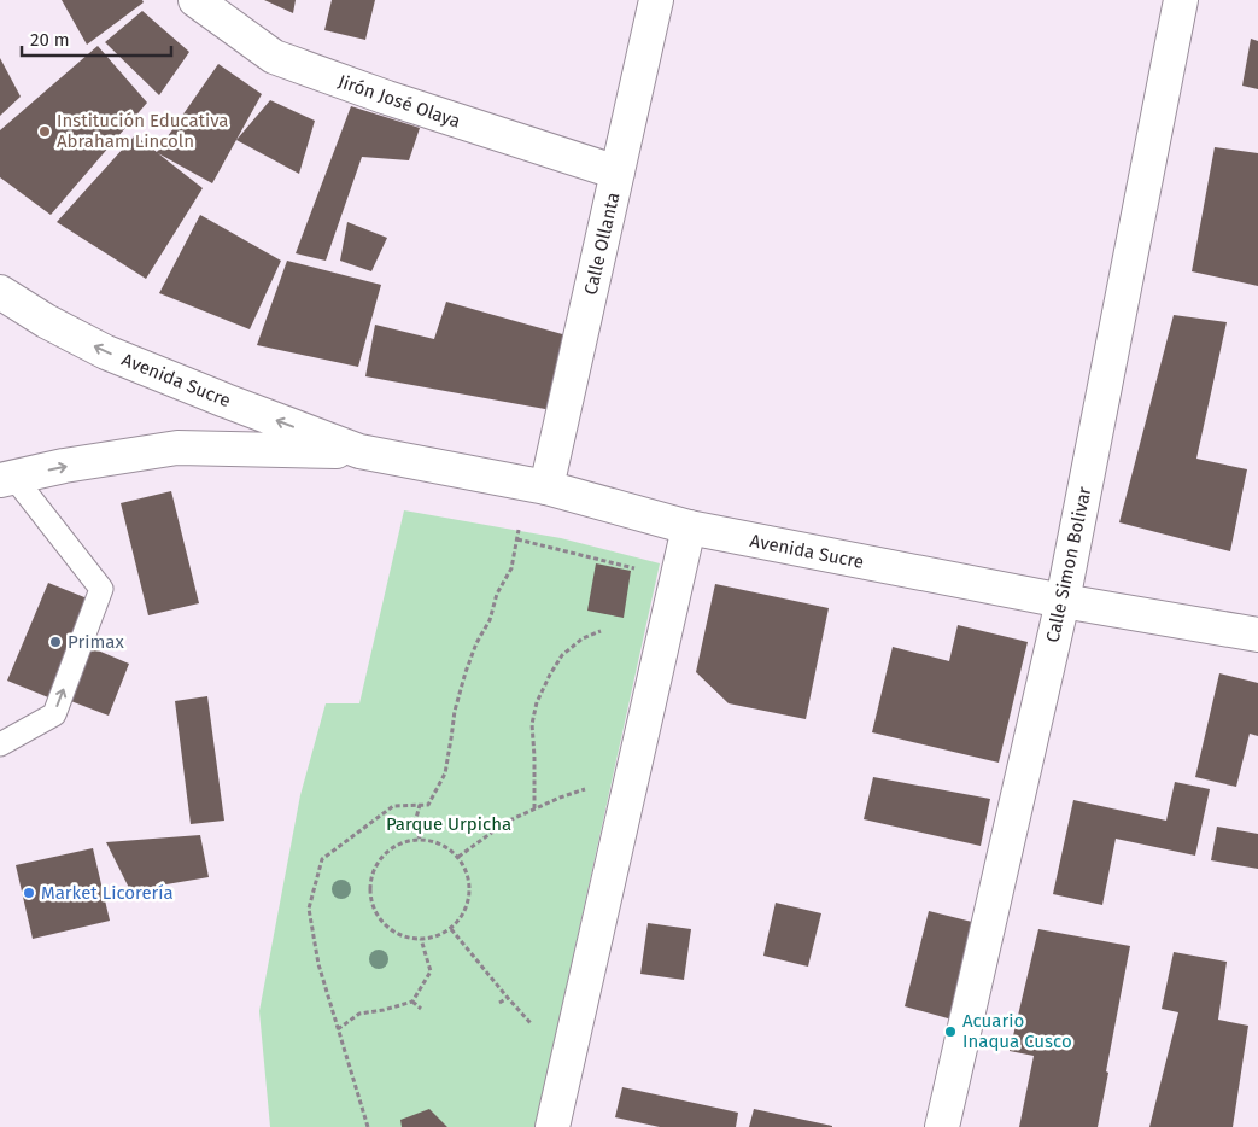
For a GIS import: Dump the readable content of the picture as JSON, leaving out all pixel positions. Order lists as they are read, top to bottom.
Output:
{
  "streets": {
    "street": [
      "Jirón José Olaya",
      "Calle Ollanta",
      "Avenida Sucre",
      "Calle Simon Bolivar"
    ]
  },
  "crossings": [
    ["Jirón José Olaya", "Calle Ollanta"],
    ["Calle Ollanta", "Avenida Sucre"],
    ["Avenida Sucre", "Calle Simon Bolivar"]
  ],
  "parks": ["Parque Urpicha"],
  "places": [
    "Institución Educativa Abraham Lincoln",
    "Primax",
    "Market Licorería",
    "Acuario Inaqua Cusco"
  ],
  "scale_bar": "20 m"
}
